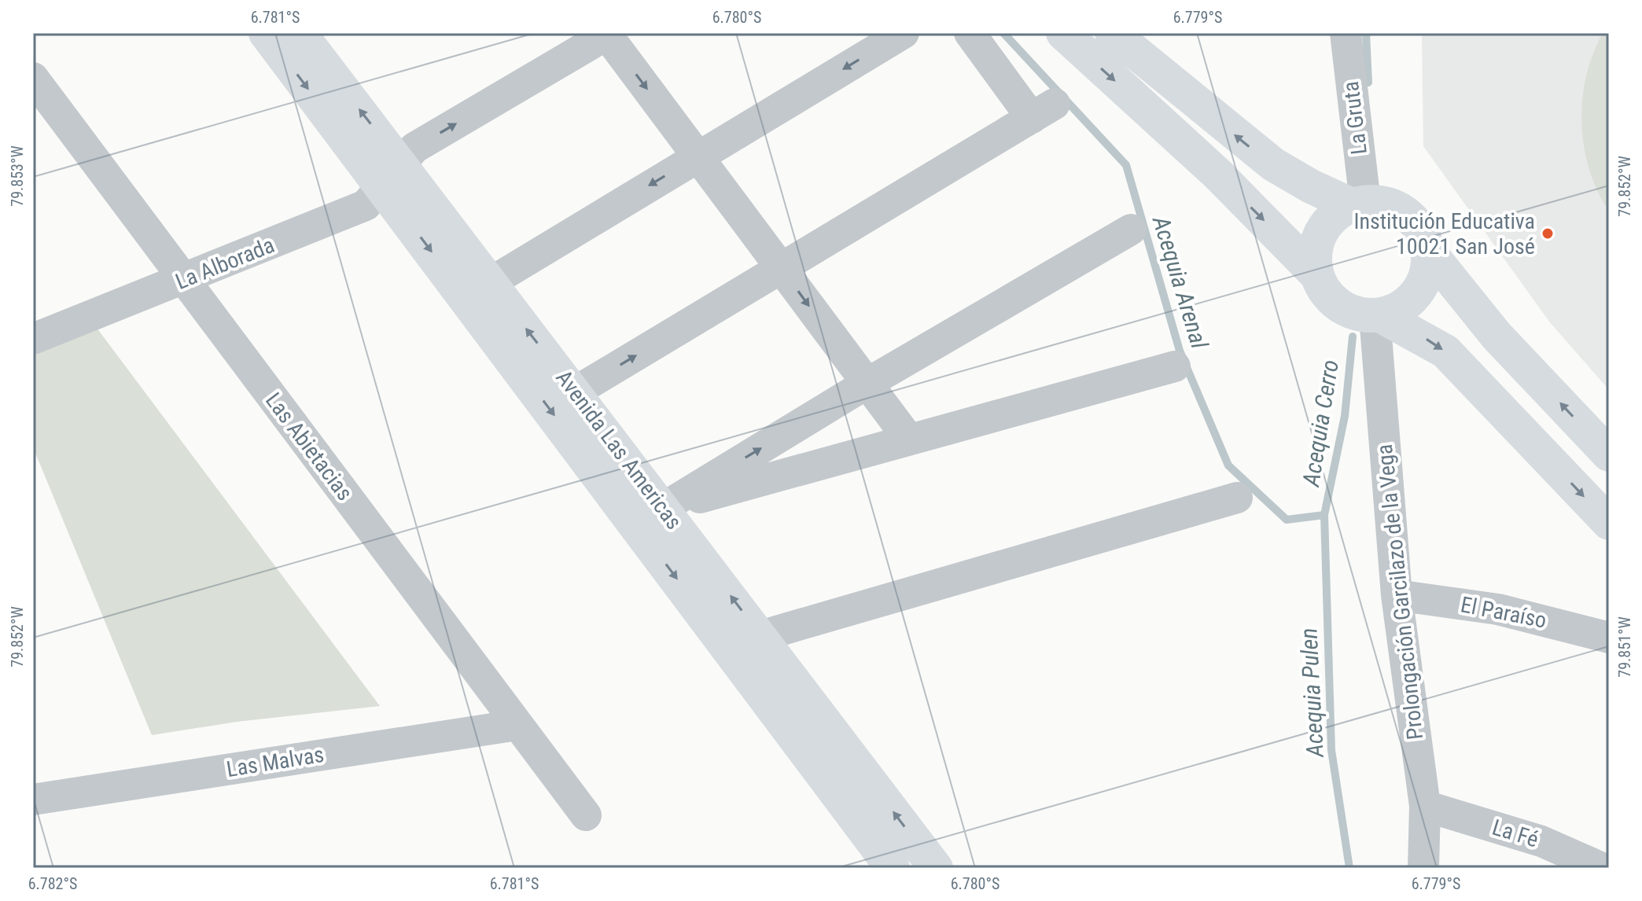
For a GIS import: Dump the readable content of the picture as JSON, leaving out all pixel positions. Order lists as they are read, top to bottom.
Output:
{
  "streets": {
    "street": [
      "La Gruta",
      "La Alborada",
      "Las Abietacias",
      "Avenida Las Americas",
      "Prolongación Garcilazo de la Vega",
      "El Paraíso",
      "Las Malvas",
      "La Fé"
    ]
  },
  "crossings": [
    ["La Gruta", "Prolongación Garcilazo de la Vega"],
    ["La Alborada", "Las Abietacias"],
    ["La Alborada", "Avenida Las Americas"],
    ["Las Abietacias", "Las Malvas"],
    ["Prolongación Garcilazo de la Vega", "El Paraíso"],
    ["Prolongación Garcilazo de la Vega", "La Fé"]
  ],
  "water": ["Acequia Arenal", "Acequia Cerro", "Acequia Pulen"],
  "places": ["Institución Educativa 10021 San José"],
  "coordinates": [
    "6.781°S",
    "6.780°S",
    "6.779°S",
    "79.853°W",
    "79.852°W",
    "79.851°W",
    "6.782°S"
  ]
}
